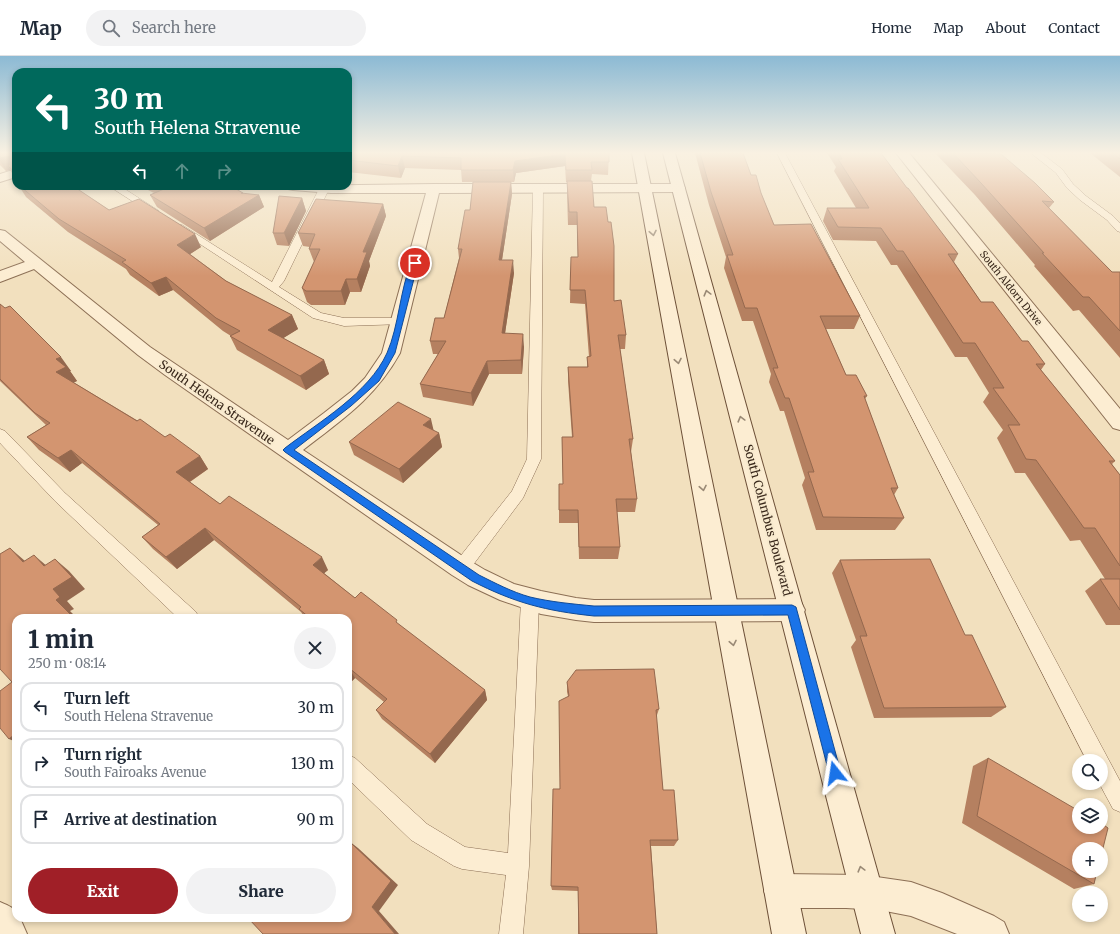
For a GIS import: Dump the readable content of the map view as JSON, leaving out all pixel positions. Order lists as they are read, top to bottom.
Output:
{
  "streets": {
    "street": ["South Aldorn Drive", "South Helena Stravenue", "South Columbus Boulevard"]
  },
  "crossings": [
    ["South Helena Stravenue", "South Columbus Boulevard"]
  ],
  "page": {
    "header": "Map",
    "search": "Search here",
    "nav": [
      "Home",
      "Map",
      "About",
      "Contact"
    ],
    "turn": ["30 m", "South Helena Stravenue"],
    "heading": ["1 min", "250 m · 08:14"],
    "list": [
      {
        "name": "Turn left",
        "note": "South Helena Stravenue",
        "value": "30 m"
      },
      {
        "name": "Turn right",
        "note": "South Fairoaks Avenue",
        "value": "130 m"
      },
      {
        "name": "Arrive at destination",
        "value": "90 m"
      }
    ],
    "map_buttons": ["+", "−"],
    "buttons": ["Exit", "Share"]
  }
}
